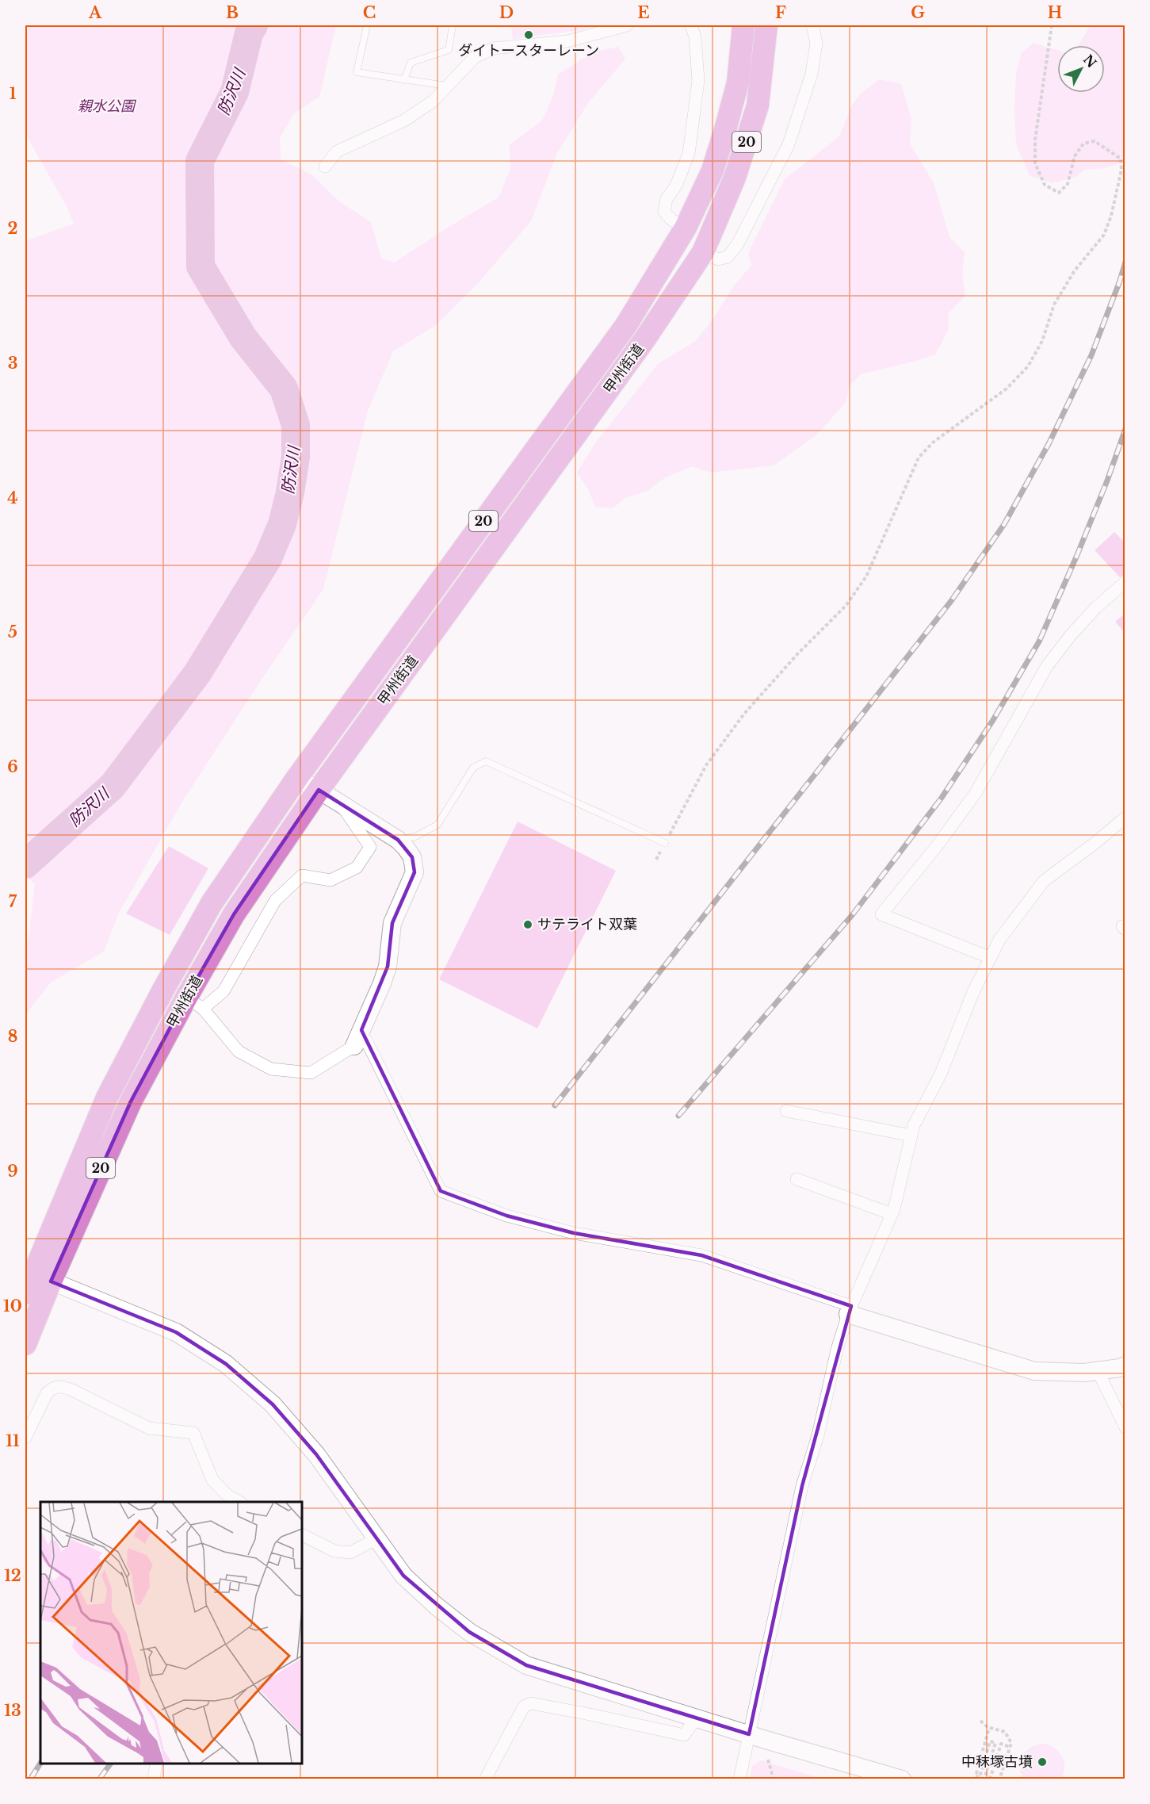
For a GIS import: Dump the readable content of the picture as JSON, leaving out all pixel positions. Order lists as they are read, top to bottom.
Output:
{
  "streets": {
    "highway": ["20", "甲州街道"]
  },
  "water": ["防沢川"],
  "parks": ["親水公園"],
  "places": ["ダイトースターレーン", "サテライト双葉", "中秣塚古墳"],
  "north": "top right",
  "grid": {
    "columns": [
      "A",
      "B",
      "C",
      "D",
      "E",
      "F",
      "G",
      "H"
    ],
    "rows": [
      "1",
      "2",
      "3",
      "4",
      "5",
      "6",
      "7",
      "8",
      "9",
      "10",
      "11",
      "12",
      "13"
    ]
  }
}
